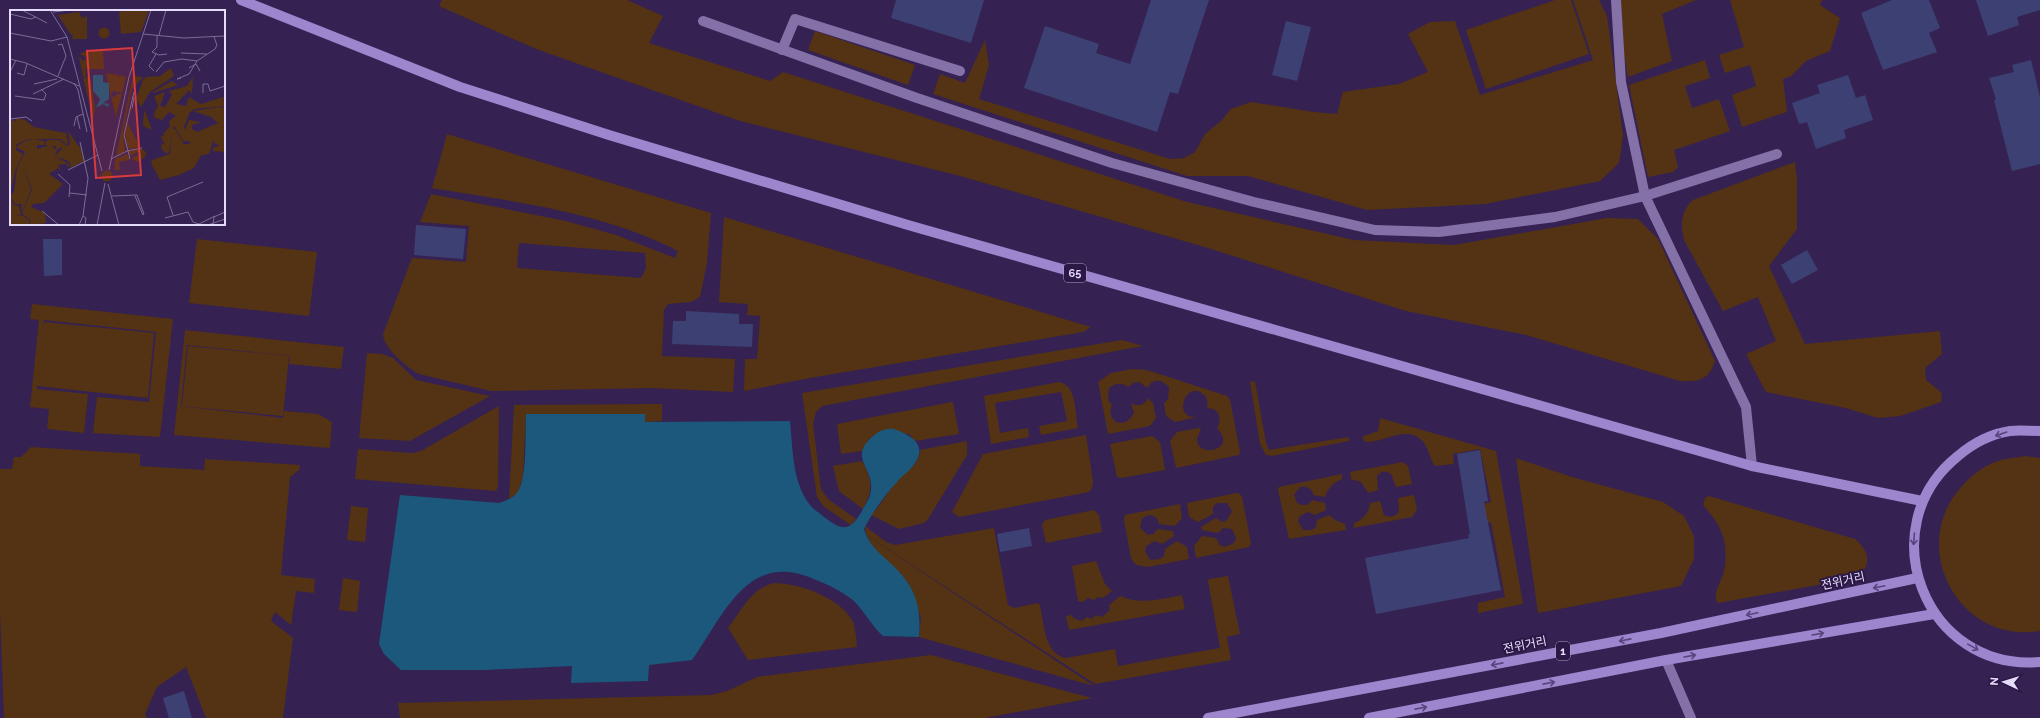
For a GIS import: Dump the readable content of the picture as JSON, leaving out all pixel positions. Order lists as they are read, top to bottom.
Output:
{
  "streets": {
    "main road": ["65", "전위거리", "1"]
  },
  "north": "left"
}
